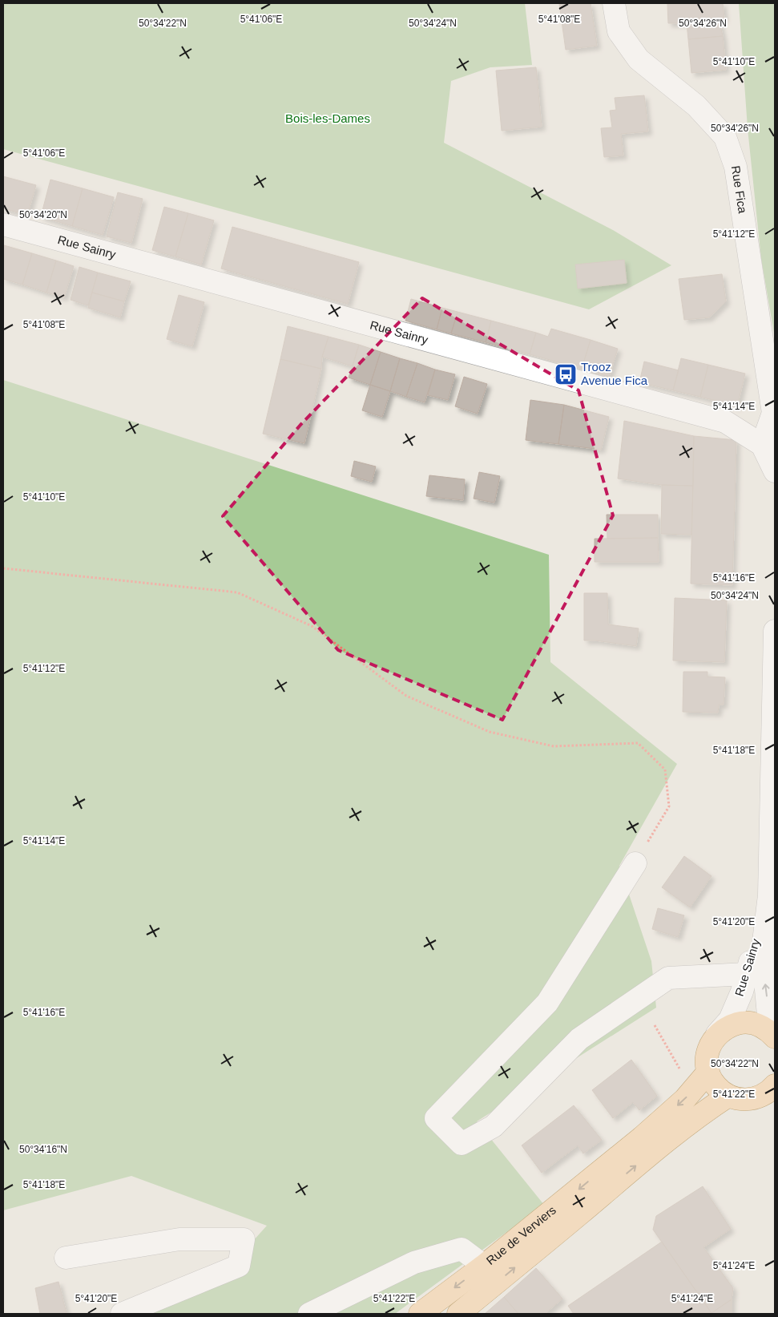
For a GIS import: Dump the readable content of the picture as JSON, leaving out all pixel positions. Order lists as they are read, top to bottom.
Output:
{
  "streets": {
    "main road": ["Rue de Verviers"],
    "street": ["Rue Fica", "Rue Sainry"]
  },
  "crossings": [
    ["Rue Fica", "Rue Sainry"]
  ],
  "parks": ["Bois-les-Dames"],
  "places": {
    "bus stop": ["Trooz Avenue Fica"]
  },
  "coordinates": [
    "5°41'06\"E",
    "5°41'08\"E",
    "50°34'26\"N",
    "50°34'24\"N",
    "50°34'22\"N",
    "5°41'10\"E",
    "50°34'20\"N",
    "5°41'12\"E",
    "5°41'14\"E",
    "5°41'16\"E",
    "5°41'18\"E",
    "5°41'20\"E",
    "5°41'22\"E",
    "50°34'16\"N",
    "5°41'24\"E"
  ]
}
